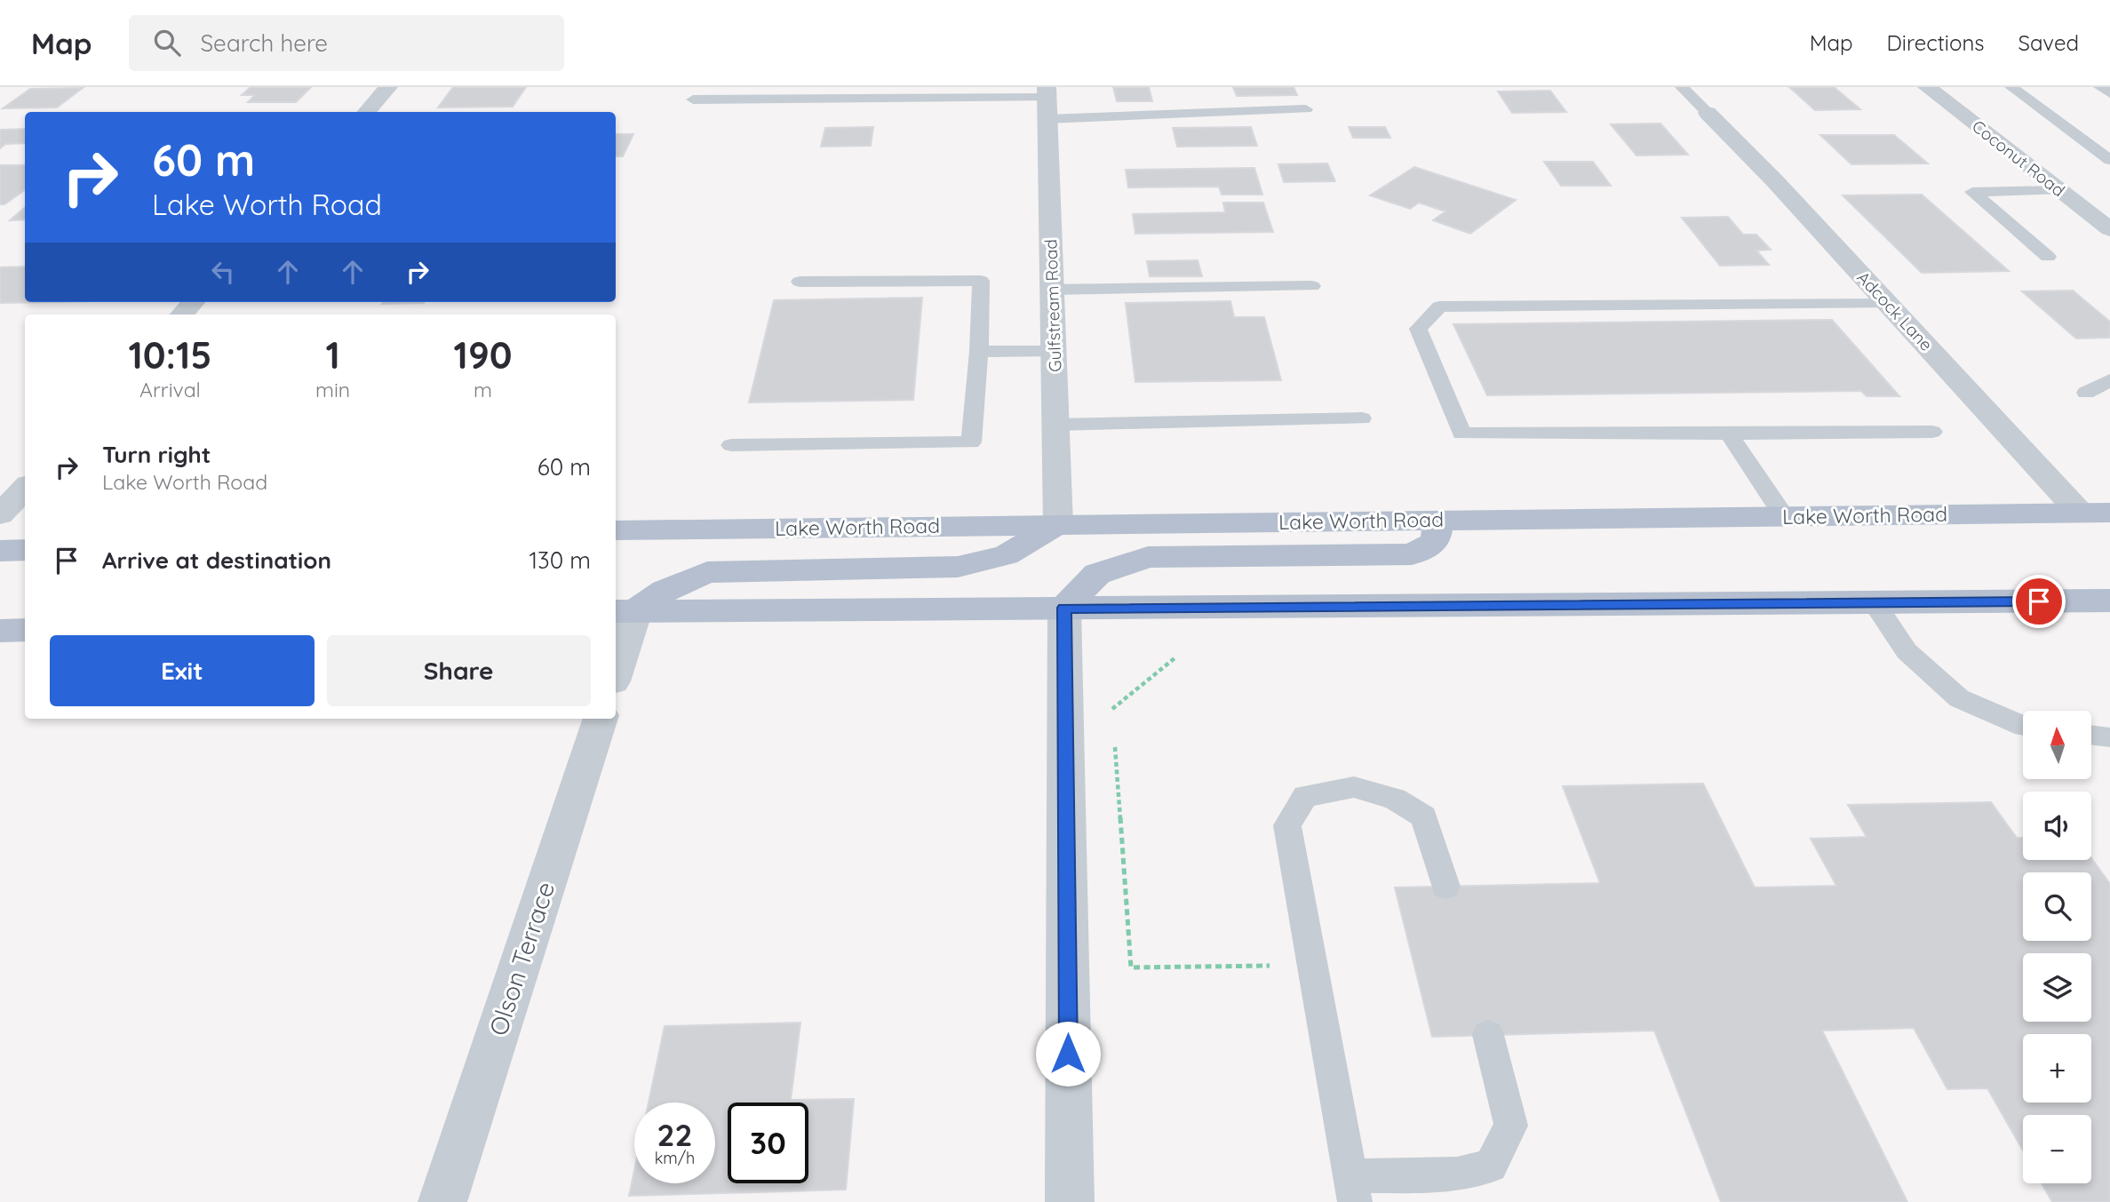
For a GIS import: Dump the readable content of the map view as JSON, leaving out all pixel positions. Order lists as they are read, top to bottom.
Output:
{
  "streets": {
    "main road": ["Lake Worth Road"],
    "street": [
      "Coconut Road",
      "Gulfstream Road",
      "Adcock Lane",
      "Olson Terrace"
    ]
  },
  "crossings": [
    ["Gulfstream Road", "Lake Worth Road"],
    ["Adcock Lane", "Lake Worth Road"]
  ],
  "north": "top",
  "page": {
    "header": "Map",
    "search": "Search here",
    "nav": ["Map", "Directions", "Saved"],
    "turn": ["60 m", "Lake Worth Road"],
    "eta": [
      "10:15",
      "Arrival",
      "1",
      "min",
      "190",
      "m"
    ],
    "list": [
      {
        "name": "Turn right",
        "note": "Lake Worth Road",
        "value": "60 m"
      },
      {
        "name": "Arrive at destination",
        "value": "130 m"
      }
    ],
    "buttons": ["Exit", "Share"],
    "map_buttons": ["+", "−"],
    "speed": "22 km/h",
    "limit": "30"
  }
}
